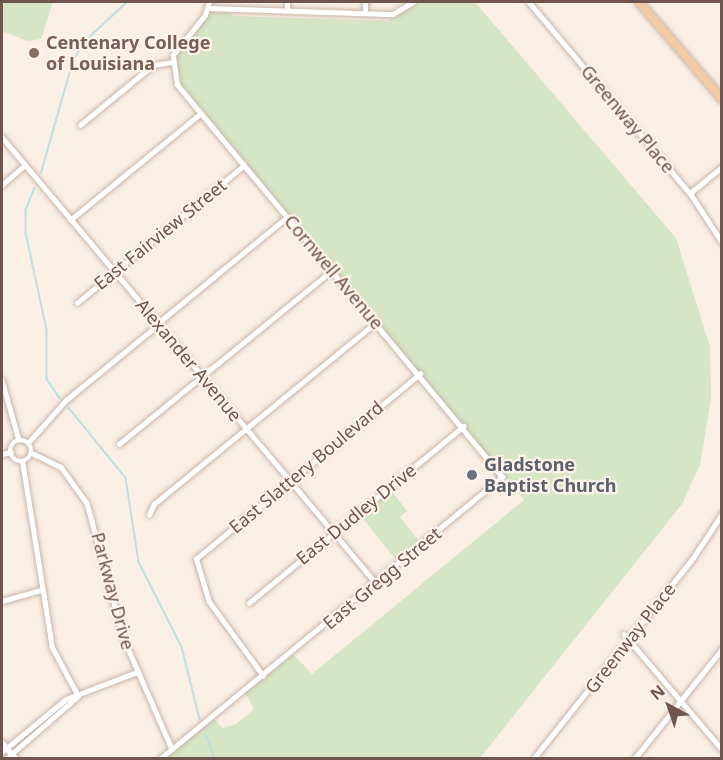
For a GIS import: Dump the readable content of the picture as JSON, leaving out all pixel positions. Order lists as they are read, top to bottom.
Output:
{
  "streets": {
    "street": [
      "Greenway Place",
      "East Fairview Street",
      "Cornwell Avenue",
      "Alexander Avenue",
      "East Slattery Boulevard",
      "East Dudley Drive",
      "East Gregg Street",
      "Parkway Drive"
    ]
  },
  "crossings": [
    ["East Fairview Street", "Cornwell Avenue"],
    ["East Fairview Street", "Alexander Avenue"],
    ["Cornwell Avenue", "East Slattery Boulevard"],
    ["Cornwell Avenue", "East Dudley Drive"],
    ["Cornwell Avenue", "East Gregg Street"],
    ["Alexander Avenue", "East Slattery Boulevard"],
    ["Alexander Avenue", "East Dudley Drive"],
    ["Alexander Avenue", "East Gregg Street"],
    ["East Slattery Boulevard", "East Gregg Street"],
    ["East Gregg Street", "Parkway Drive"]
  ],
  "places": ["Centenary College of Louisiana", "Gladstone Baptist Church"],
  "north": "top left"
}
